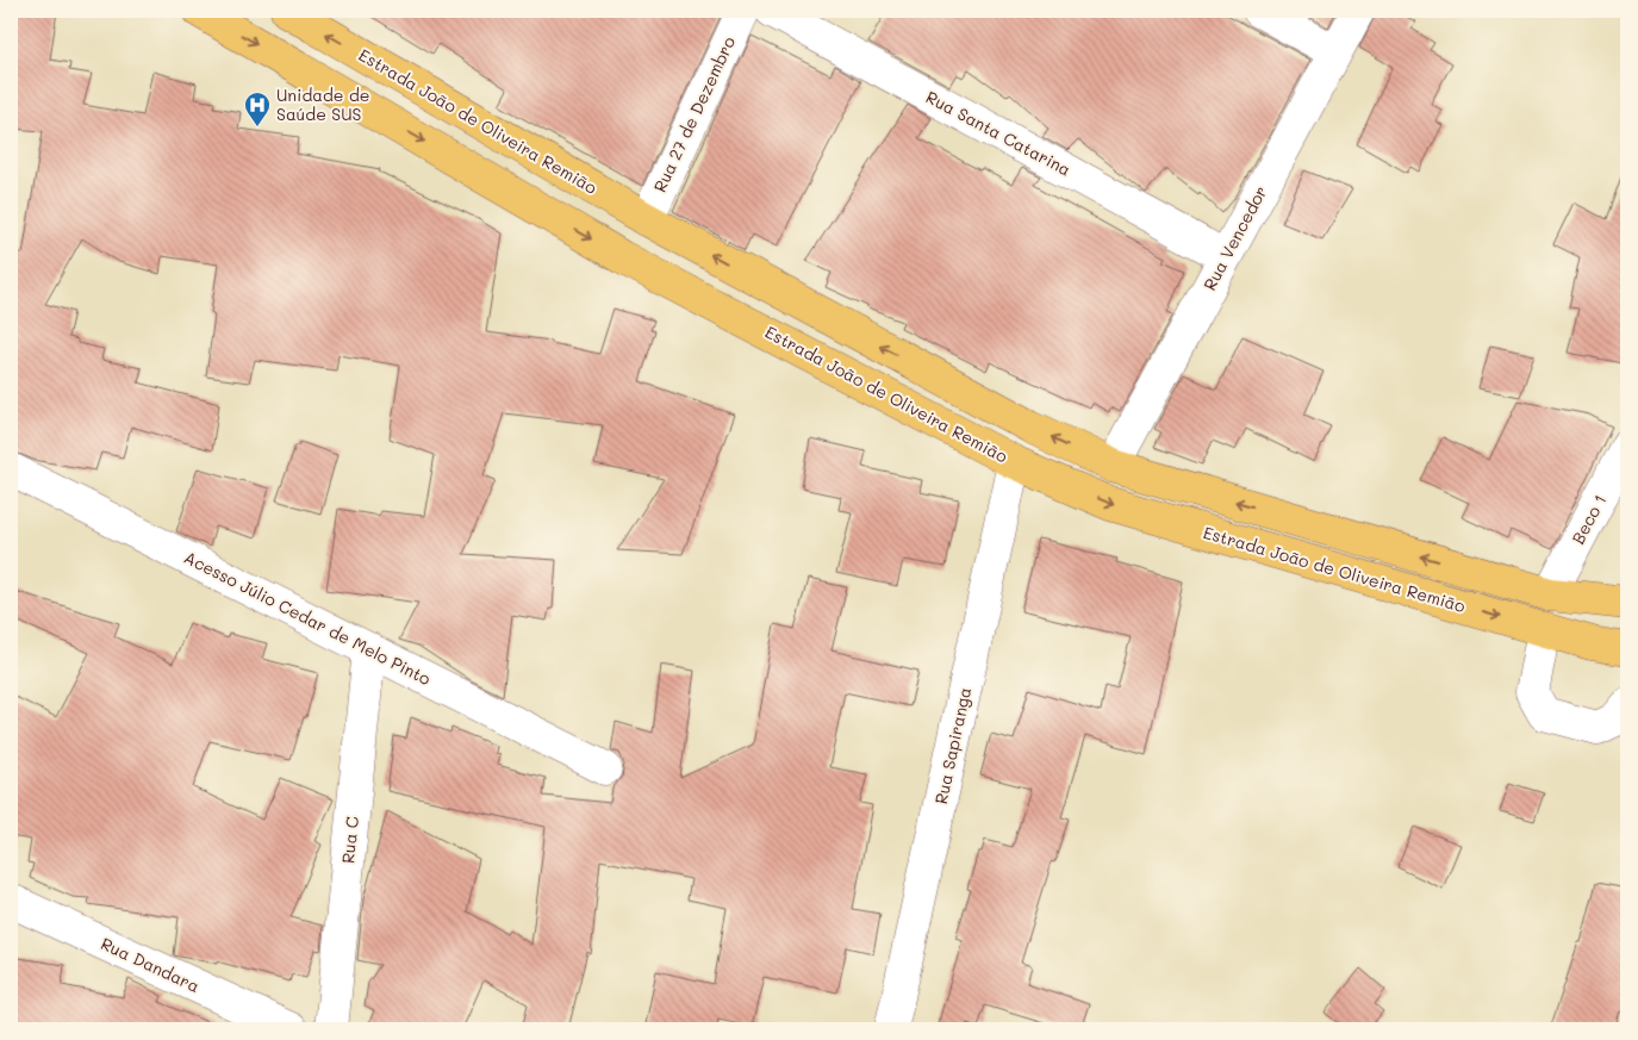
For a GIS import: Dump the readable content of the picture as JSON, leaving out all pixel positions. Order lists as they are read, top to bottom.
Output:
{
  "streets": {
    "main road": ["Estrada João de Oliveira Remião"],
    "street": [
      "Rua 27 de Dezembro",
      "Rua Santa Catarina",
      "Rua Vencedor",
      "Beco 1",
      "Acesso Júlio Cedar de Melo Pinto",
      "Rua Sapiranga",
      "Rua C",
      "Rua Dandara"
    ]
  },
  "crossings": [
    ["Rua 27 de Dezembro", "Estrada João de Oliveira Remião"],
    ["Estrada João de Oliveira Remião", "Rua Vencedor"],
    ["Estrada João de Oliveira Remião", "Beco 1"],
    ["Estrada João de Oliveira Remião", "Rua Sapiranga"],
    ["Rua Santa Catarina", "Rua Vencedor"],
    ["Acesso Júlio Cedar de Melo Pinto", "Rua C"]
  ],
  "places": {
    "hospital": ["Unidade de Saúde SUS"]
  }
}
